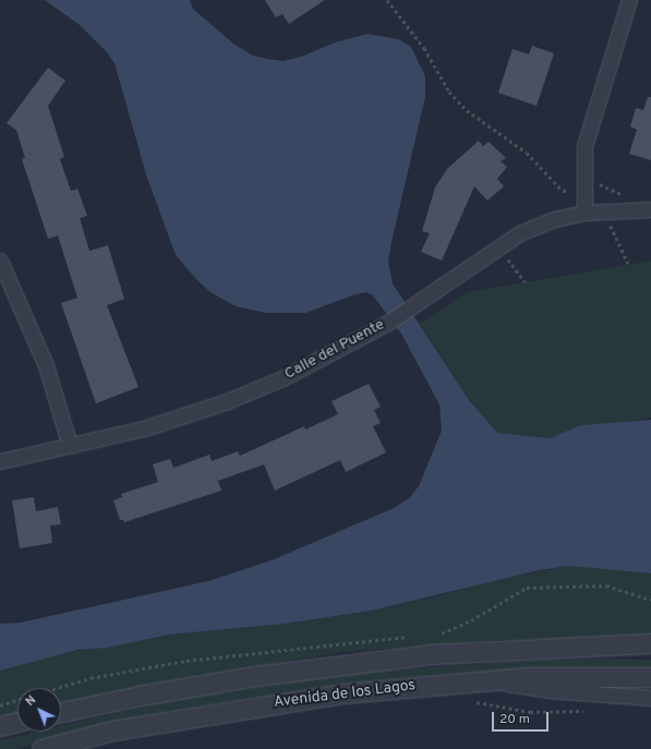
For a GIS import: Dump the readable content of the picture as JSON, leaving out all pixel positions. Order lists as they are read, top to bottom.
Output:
{
  "streets": {
    "street": ["Calle del Puente", "Avenida de los Lagos"]
  },
  "scale_bar": "20 m",
  "north": "top left"
}
